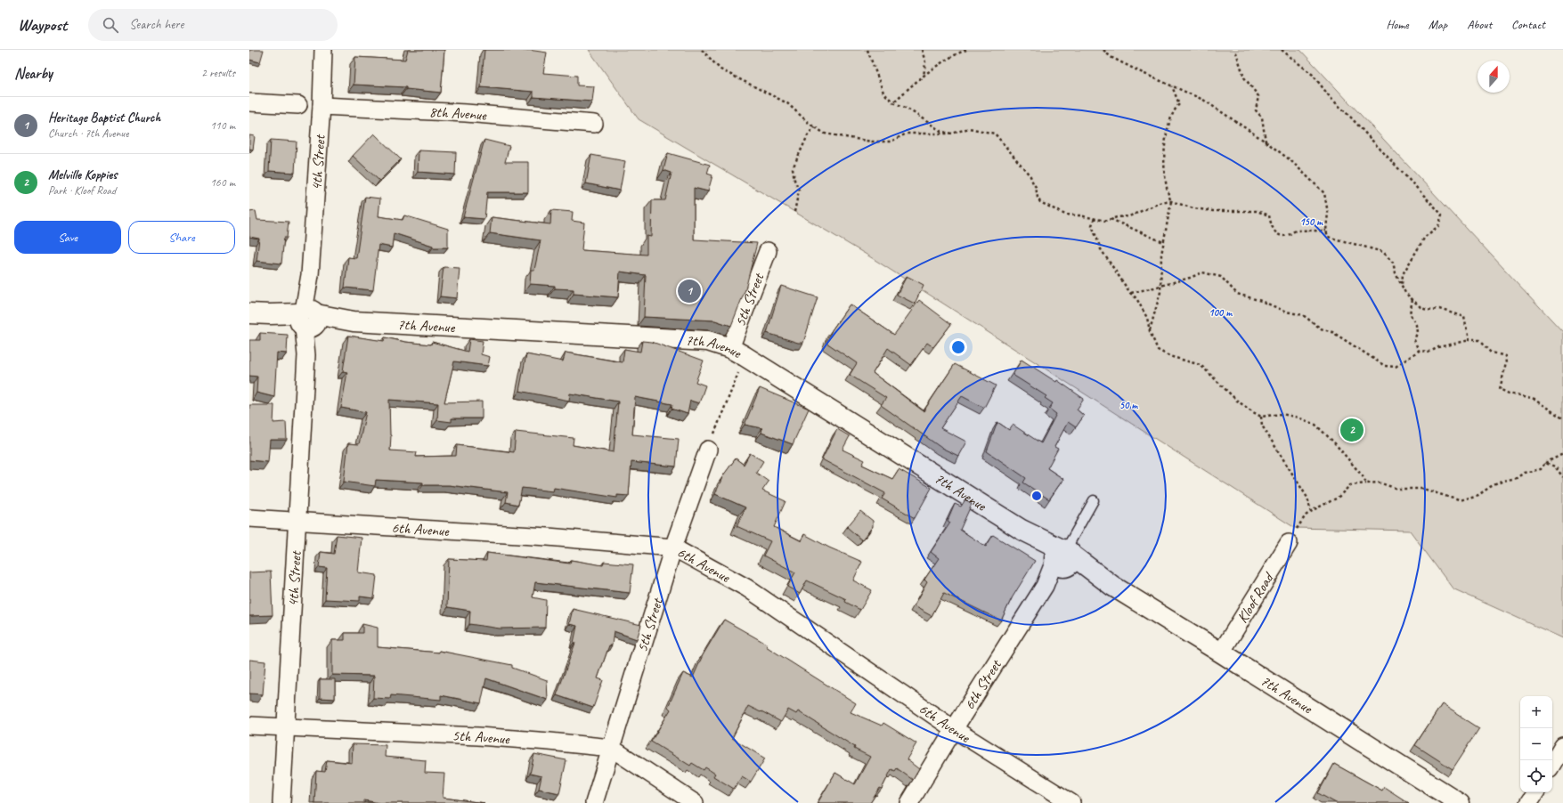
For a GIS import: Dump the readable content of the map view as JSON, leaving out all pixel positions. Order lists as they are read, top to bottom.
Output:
{
  "streets": {
    "street": [
      "8th Avenue",
      "4th Street",
      "5th Street",
      "7th Avenue",
      "6th Avenue",
      "Kloof Road",
      "6th Street",
      "5th Avenue"
    ]
  },
  "crossings": [
    ["8th Avenue", "4th Street"],
    ["4th Street", "7th Avenue"],
    ["4th Street", "6th Avenue"],
    ["4th Street", "5th Avenue"],
    ["5th Street", "7th Avenue"],
    ["5th Street", "6th Avenue"],
    ["5th Street", "5th Avenue"],
    ["7th Avenue", "Kloof Road"],
    ["7th Avenue", "6th Street"],
    ["6th Avenue", "6th Street"]
  ],
  "north": "top",
  "page": {
    "header": "Waypost",
    "search": "Search here",
    "nav": [
      "Home",
      "Map",
      "About",
      "Contact"
    ],
    "heading": ["Nearby", "2 results"],
    "list": [
      {
        "mark": "1",
        "name": "Heritage Baptist Church",
        "note": "Church · 7th Avenue",
        "value": "110 m"
      },
      {
        "mark": "2",
        "name": "Melville Koppies",
        "note": "Park · Kloof Road",
        "value": "160 m"
      }
    ],
    "buttons": ["Save", "Share"],
    "pins": ["1", "2"],
    "map_buttons": ["+", "−"]
  },
  "rings": ["150 m", "100 m", "50 m"]
}
